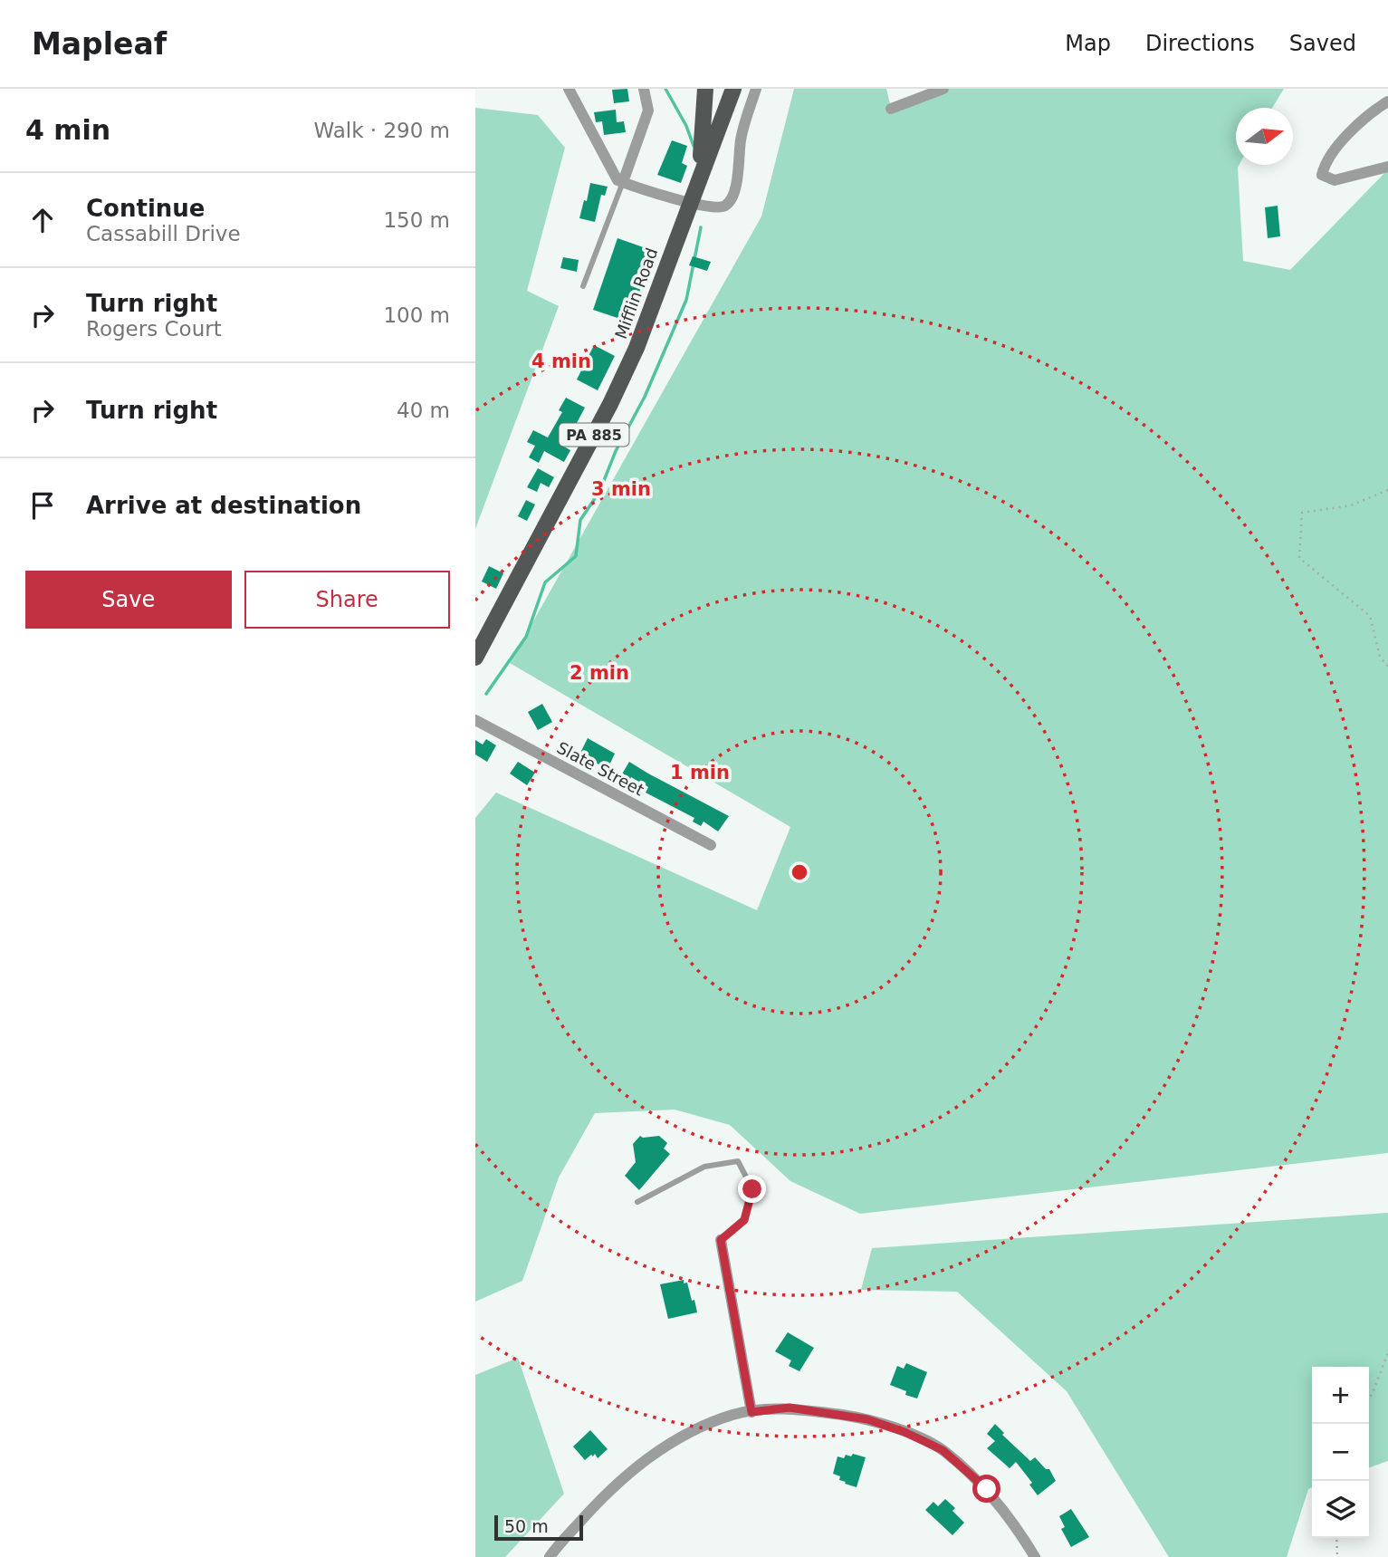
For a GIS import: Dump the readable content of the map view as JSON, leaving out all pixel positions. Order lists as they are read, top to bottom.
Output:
{
  "streets": {
    "main road": ["Mifflin Road", "PA 885"],
    "street": ["Slate Street"]
  },
  "scale_bar": "50 m",
  "north": "right",
  "page": {
    "header": "Mapleaf",
    "nav": ["Map", "Directions", "Saved"],
    "heading": ["4 min", "Walk · 290 m"],
    "list": [
      ["Continue", "Cassabill Drive", "150 m"],
      ["Turn right", "Rogers Court", "100 m"],
      ["Turn right", "40 m"],
      "Arrive at destination"
    ],
    "buttons": ["Save", "Share"],
    "map_buttons": ["+", "−"],
    "scale": "50 m"
  },
  "rings": [
    "4 min",
    "3 min",
    "2 min",
    "1 min"
  ]
}
